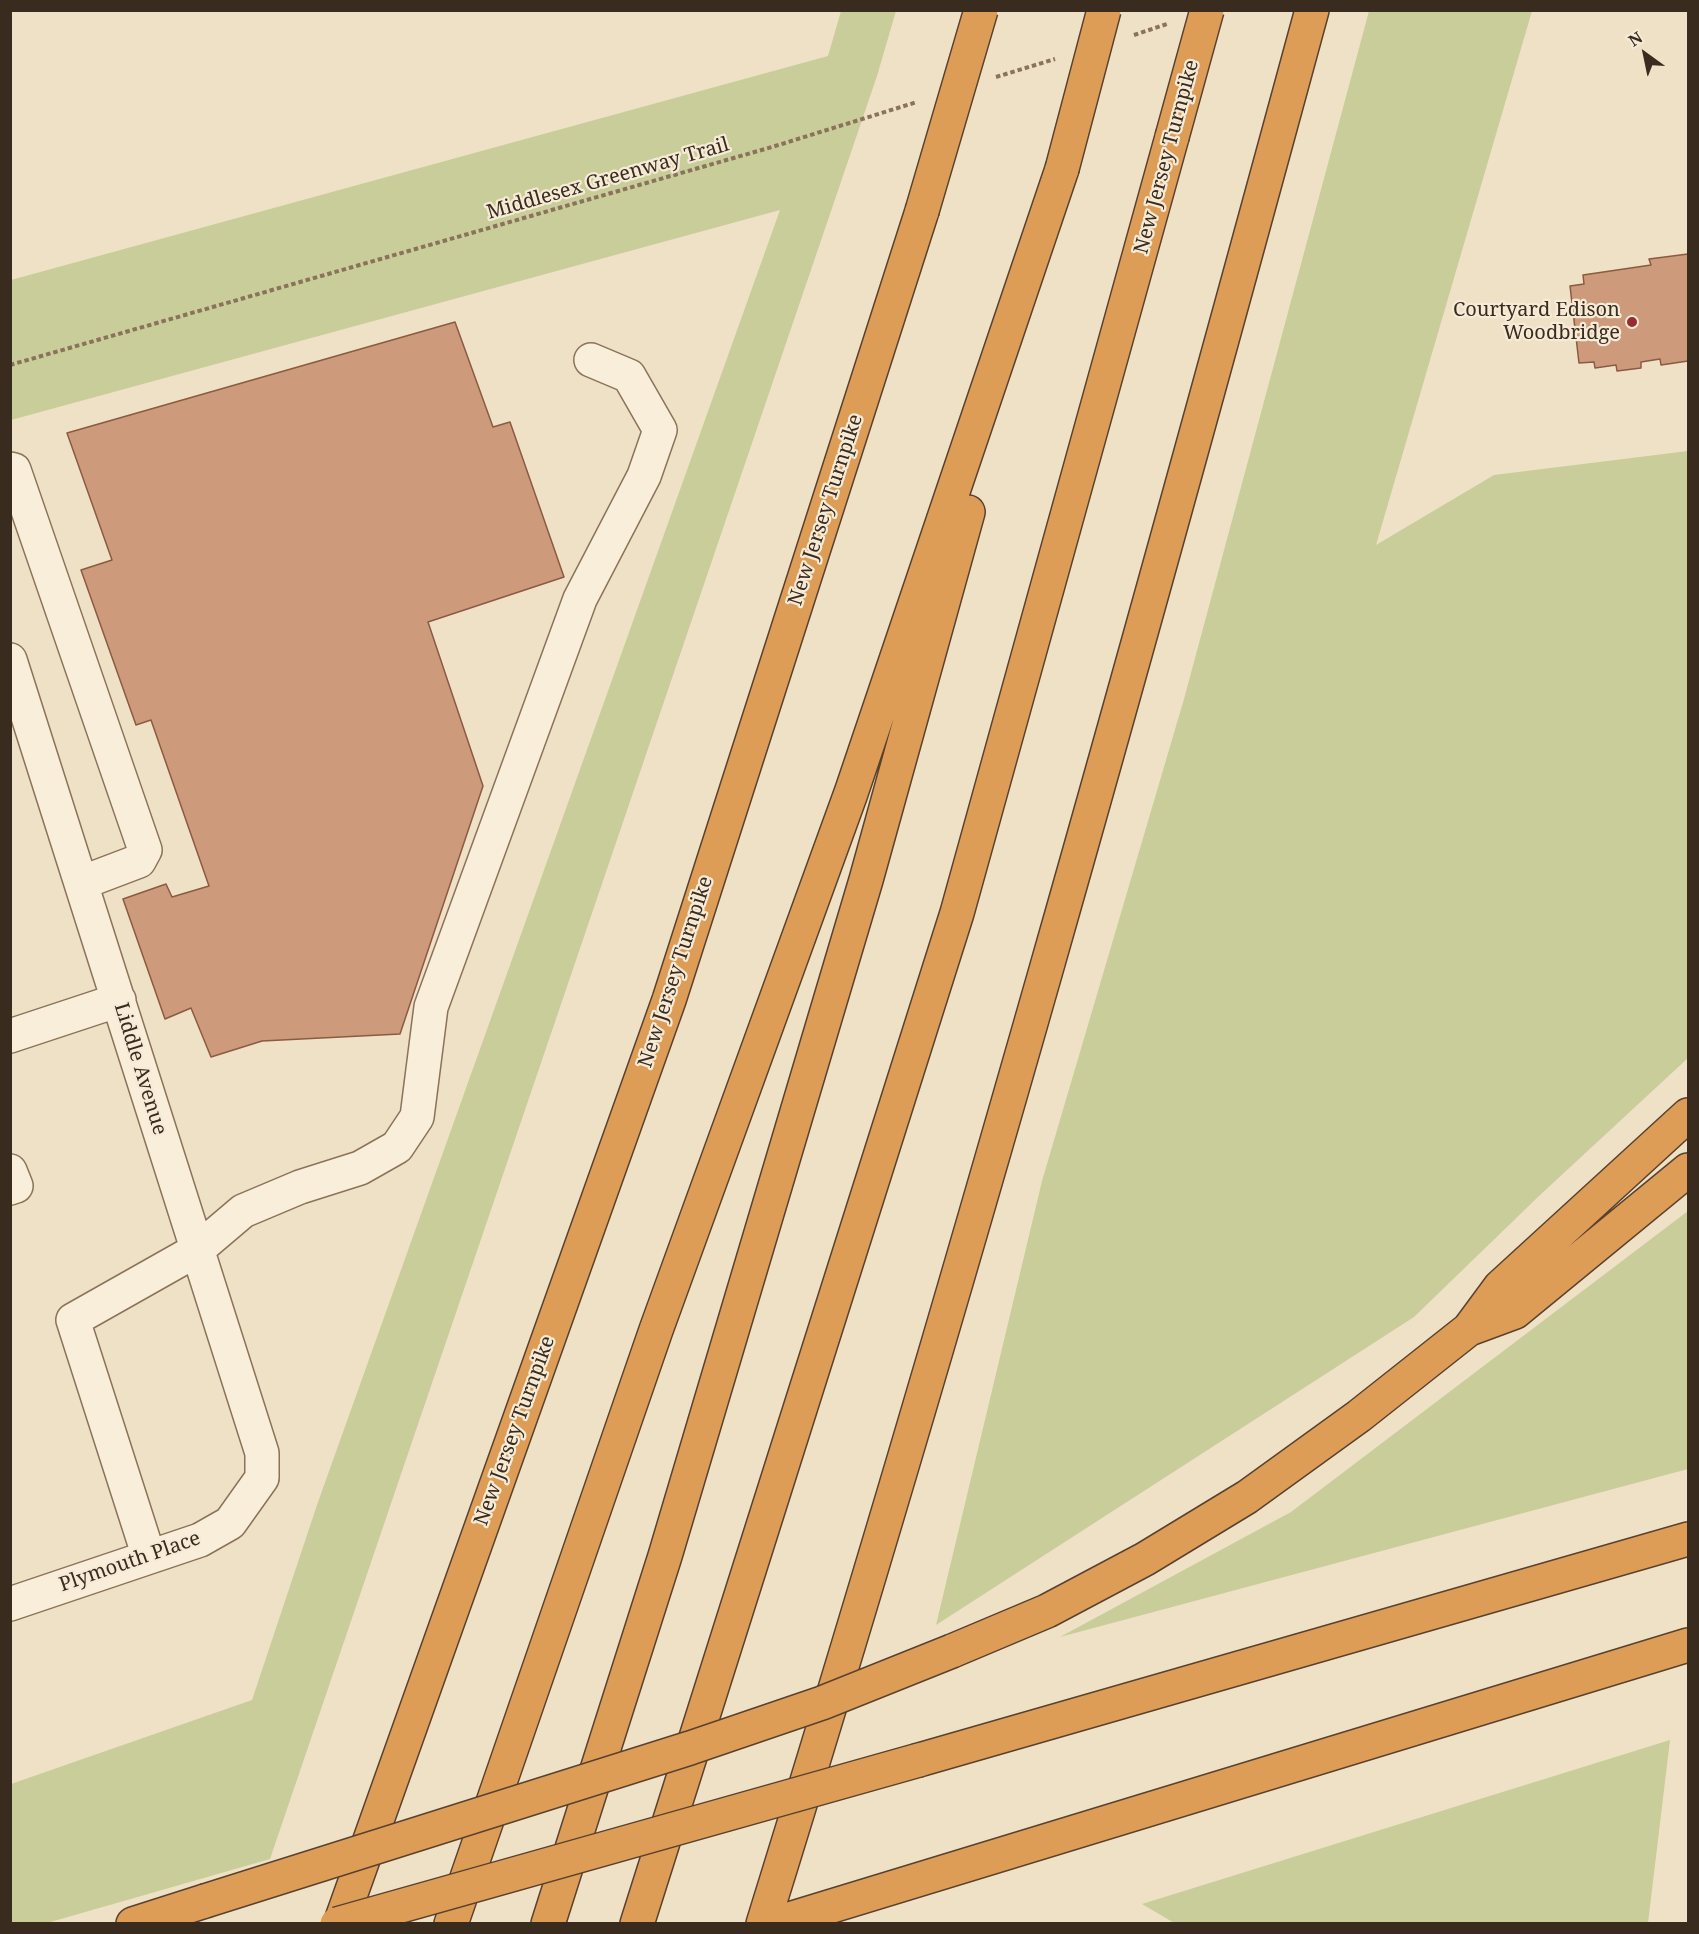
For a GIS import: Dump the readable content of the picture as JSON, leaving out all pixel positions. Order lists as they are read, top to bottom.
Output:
{
  "streets": {
    "highway": ["New Jersey Turnpike"],
    "street": ["Liddle Avenue", "Plymouth Place"],
    "path": ["Middlesex Greenway Trail"]
  },
  "crossings": [
    ["Liddle Avenue", "Plymouth Place"]
  ],
  "places": ["Courtyard Edison Woodbridge"],
  "north": "top left"
}
